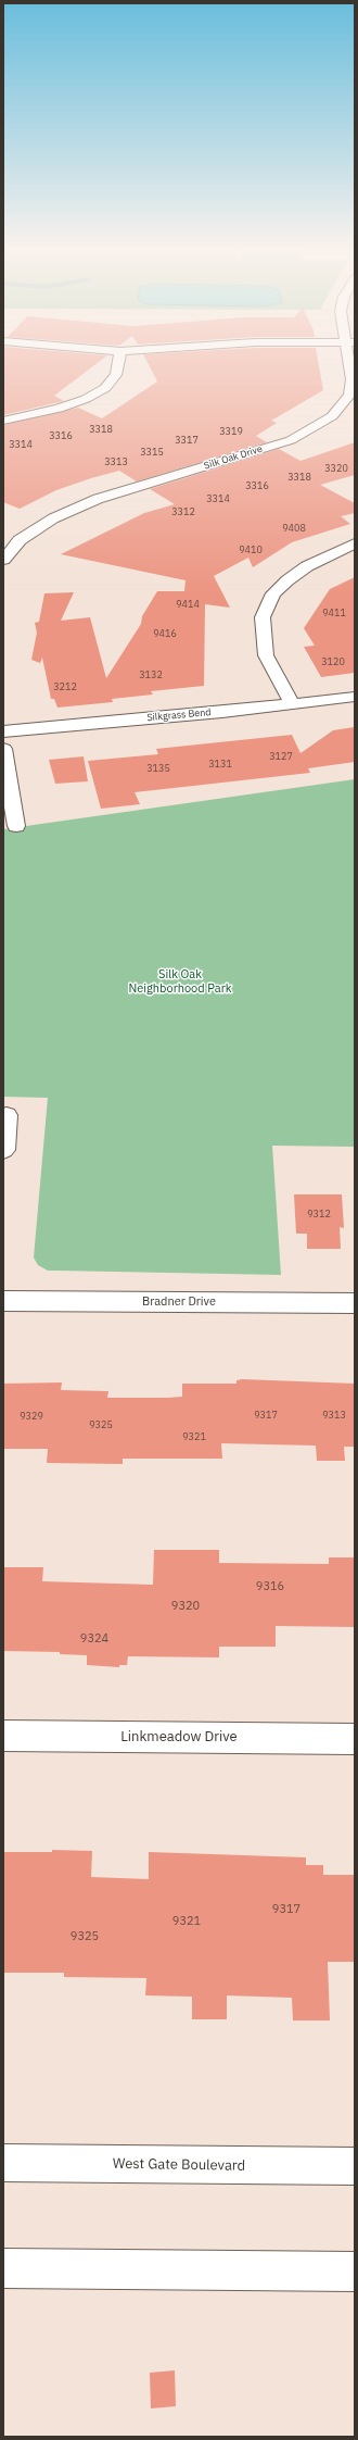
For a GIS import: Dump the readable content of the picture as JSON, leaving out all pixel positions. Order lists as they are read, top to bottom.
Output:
{
  "streets": {
    "street": [
      "Silk Oak Drive",
      "Silkgrass Bend",
      "Bradner Drive",
      "Linkmeadow Drive",
      "West Gate Boulevard"
    ]
  },
  "parks": ["Silk Oak Neighborhood Park"],
  "house_numbers": [
    "3318",
    "3319",
    "3316",
    "3317",
    "3314",
    "3315",
    "3313",
    "3320",
    "3318",
    "3316",
    "3314",
    "3312",
    "9408",
    "9410",
    "9414",
    "9411",
    "9416",
    "3120",
    "3132",
    "3212",
    "3127",
    "3131",
    "3135",
    "9312",
    "9317",
    "9313",
    "9329",
    "9325",
    "9321",
    "9316",
    "9320",
    "9324",
    "9317",
    "9321",
    "9325"
  ]
}
